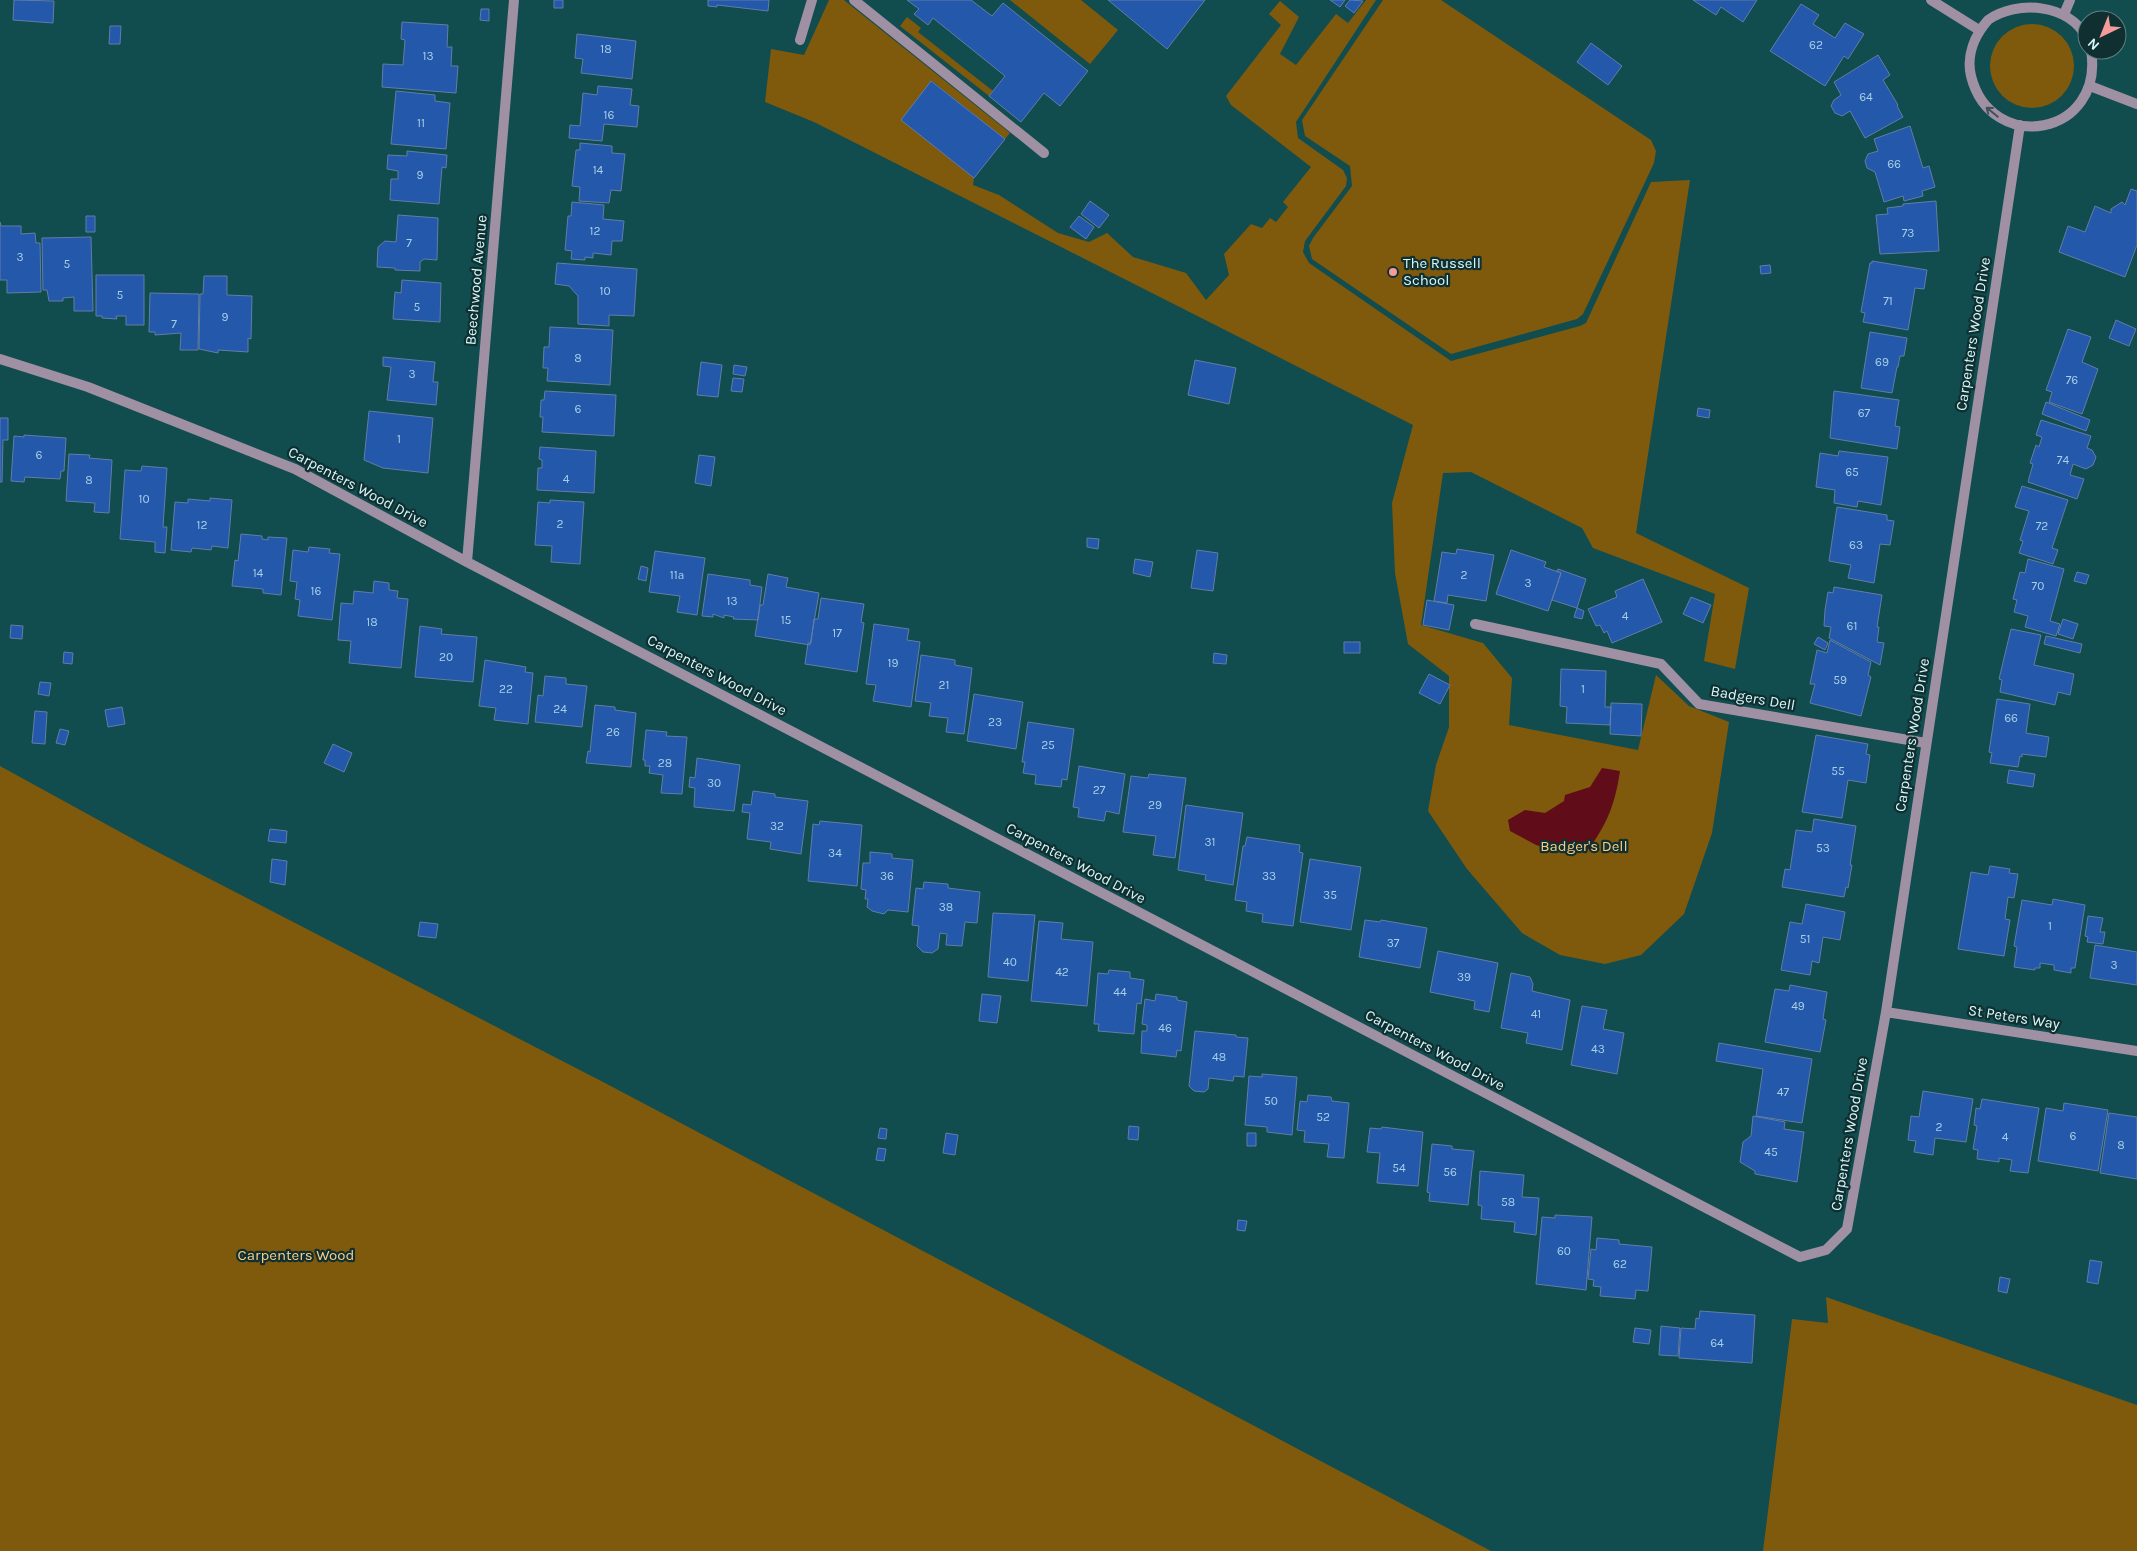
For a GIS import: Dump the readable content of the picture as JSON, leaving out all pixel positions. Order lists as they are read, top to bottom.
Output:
{
  "streets": {
    "street": [
      "Beechwood Avenue",
      "Carpenters Wood Drive",
      "Badgers Dell",
      "St Peters Way"
    ]
  },
  "crossings": [
    ["Beechwood Avenue", "Carpenters Wood Drive"],
    ["Carpenters Wood Drive", "Badgers Dell"],
    ["Carpenters Wood Drive", "St Peters Way"]
  ],
  "parks": ["Badger's Dell", "Carpenters Wood"],
  "places": ["The Russell School"],
  "house_numbers": [
    "62",
    "18",
    "13",
    "64",
    "16",
    "11",
    "66",
    "14",
    "9",
    "12",
    "73",
    "7",
    "3",
    "5",
    "10",
    "5",
    "71",
    "5",
    "9",
    "7",
    "8",
    "69",
    "3",
    "76",
    "6",
    "67",
    "1",
    "6",
    "74",
    "65",
    "4",
    "8",
    "10",
    "2",
    "12",
    "72",
    "63",
    "14",
    "11a",
    "2",
    "3",
    "70",
    "16",
    "13",
    "4",
    "15",
    "18",
    "61",
    "17",
    "20",
    "19",
    "59",
    "21",
    "22",
    "1",
    "24",
    "66",
    "23",
    "26",
    "25",
    "28",
    "55",
    "30",
    "27",
    "29",
    "32",
    "31",
    "53",
    "34",
    "36",
    "33",
    "35",
    "38",
    "1",
    "51",
    "37",
    "40",
    "3",
    "42",
    "39",
    "44",
    "49",
    "41",
    "46",
    "43",
    "48",
    "47",
    "50",
    "52",
    "2",
    "6",
    "4",
    "8",
    "45",
    "54",
    "56",
    "58",
    "60",
    "62",
    "64"
  ],
  "north": "bottom left"
}
